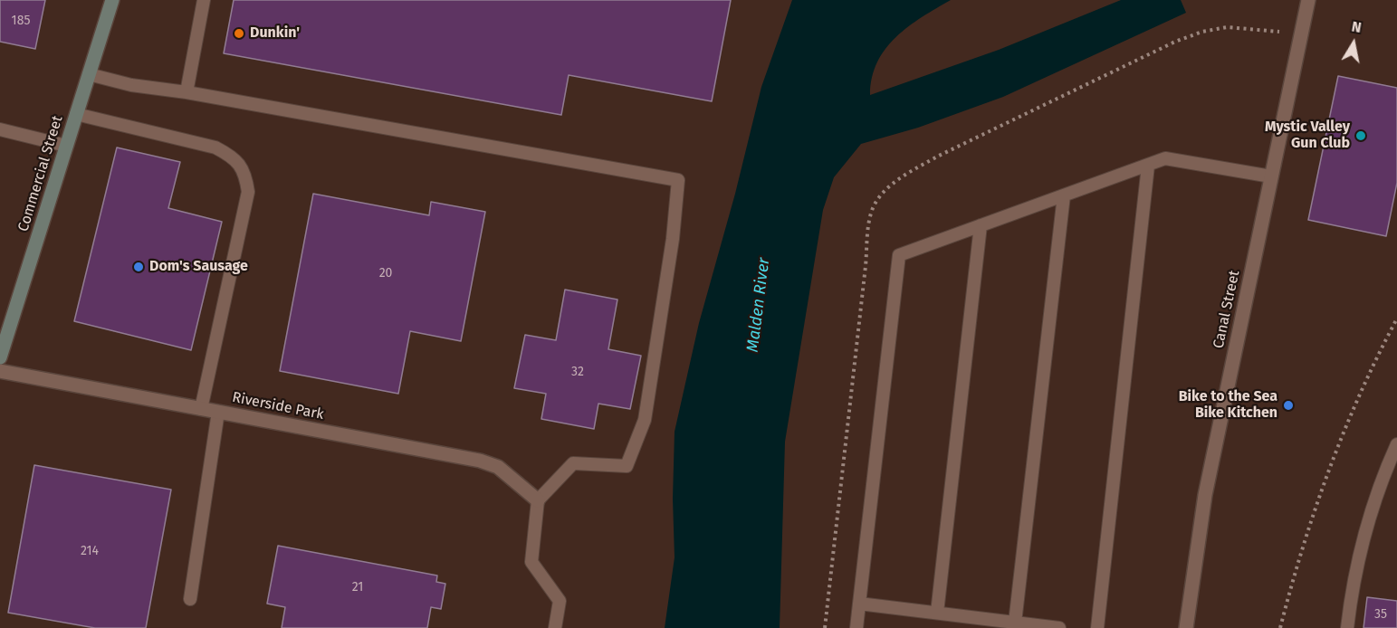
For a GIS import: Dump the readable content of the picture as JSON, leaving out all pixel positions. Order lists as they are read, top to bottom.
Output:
{
  "streets": {
    "main road": ["Commercial Street"],
    "street": ["Canal Street", "Riverside Park"]
  },
  "water": ["Malden River"],
  "places": [
    "Dunkin'",
    "Mystic Valley Gun Club",
    "Dom's Sausage",
    "Bike to the Sea Bike Kitchen"
  ],
  "house_numbers": [
    "185",
    "20",
    "32",
    "214",
    "21",
    "35"
  ],
  "north": "top"
}
